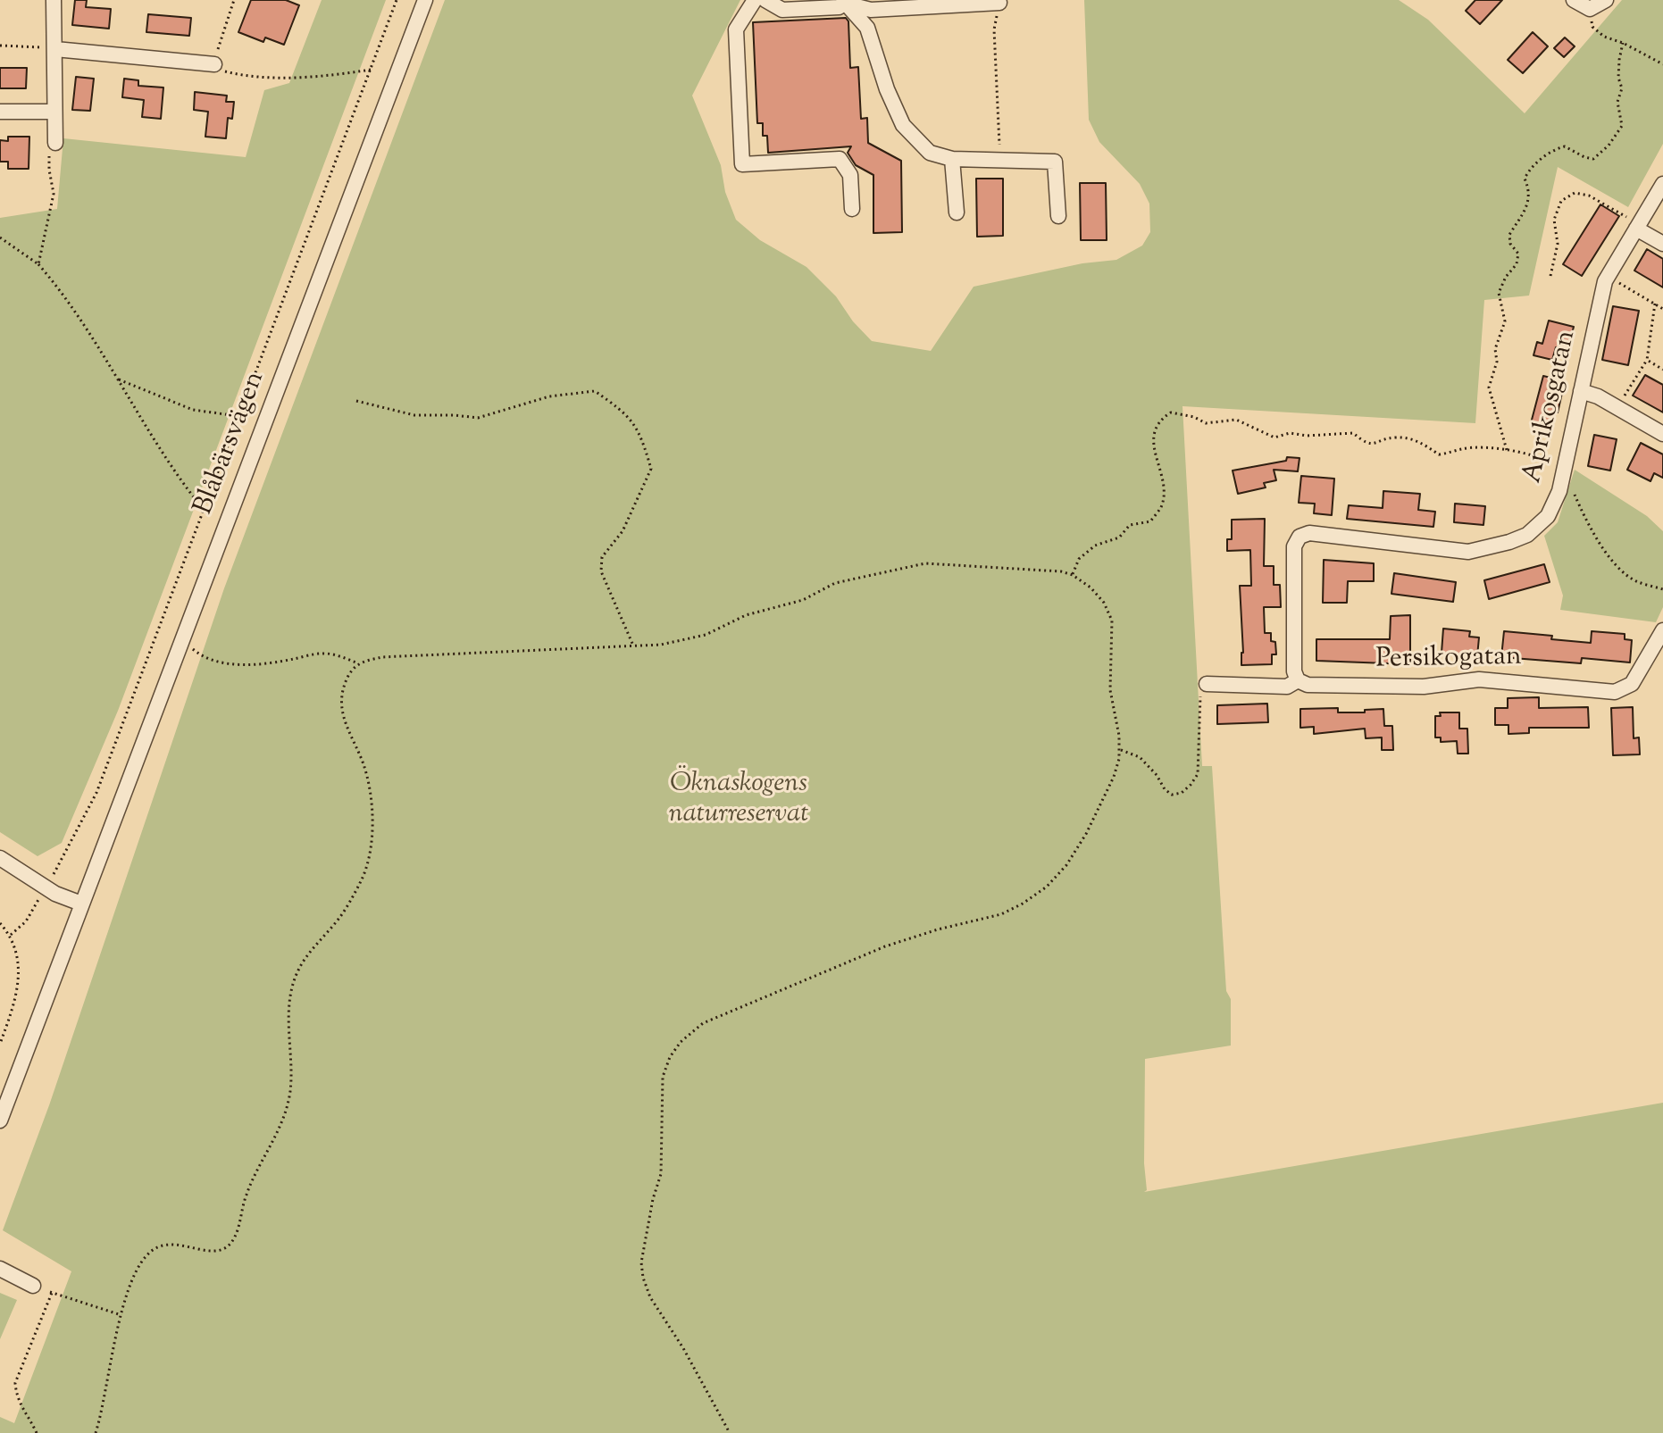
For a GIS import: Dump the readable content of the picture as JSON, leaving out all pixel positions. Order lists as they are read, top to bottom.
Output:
{
  "streets": {
    "street": ["Aprikosgatan", "Blåbärsvägen", "Persikogatan"]
  },
  "crossings": [
    ["Aprikosgatan", "Persikogatan"]
  ],
  "parks": ["Öknaskogens naturreservat"]
}
